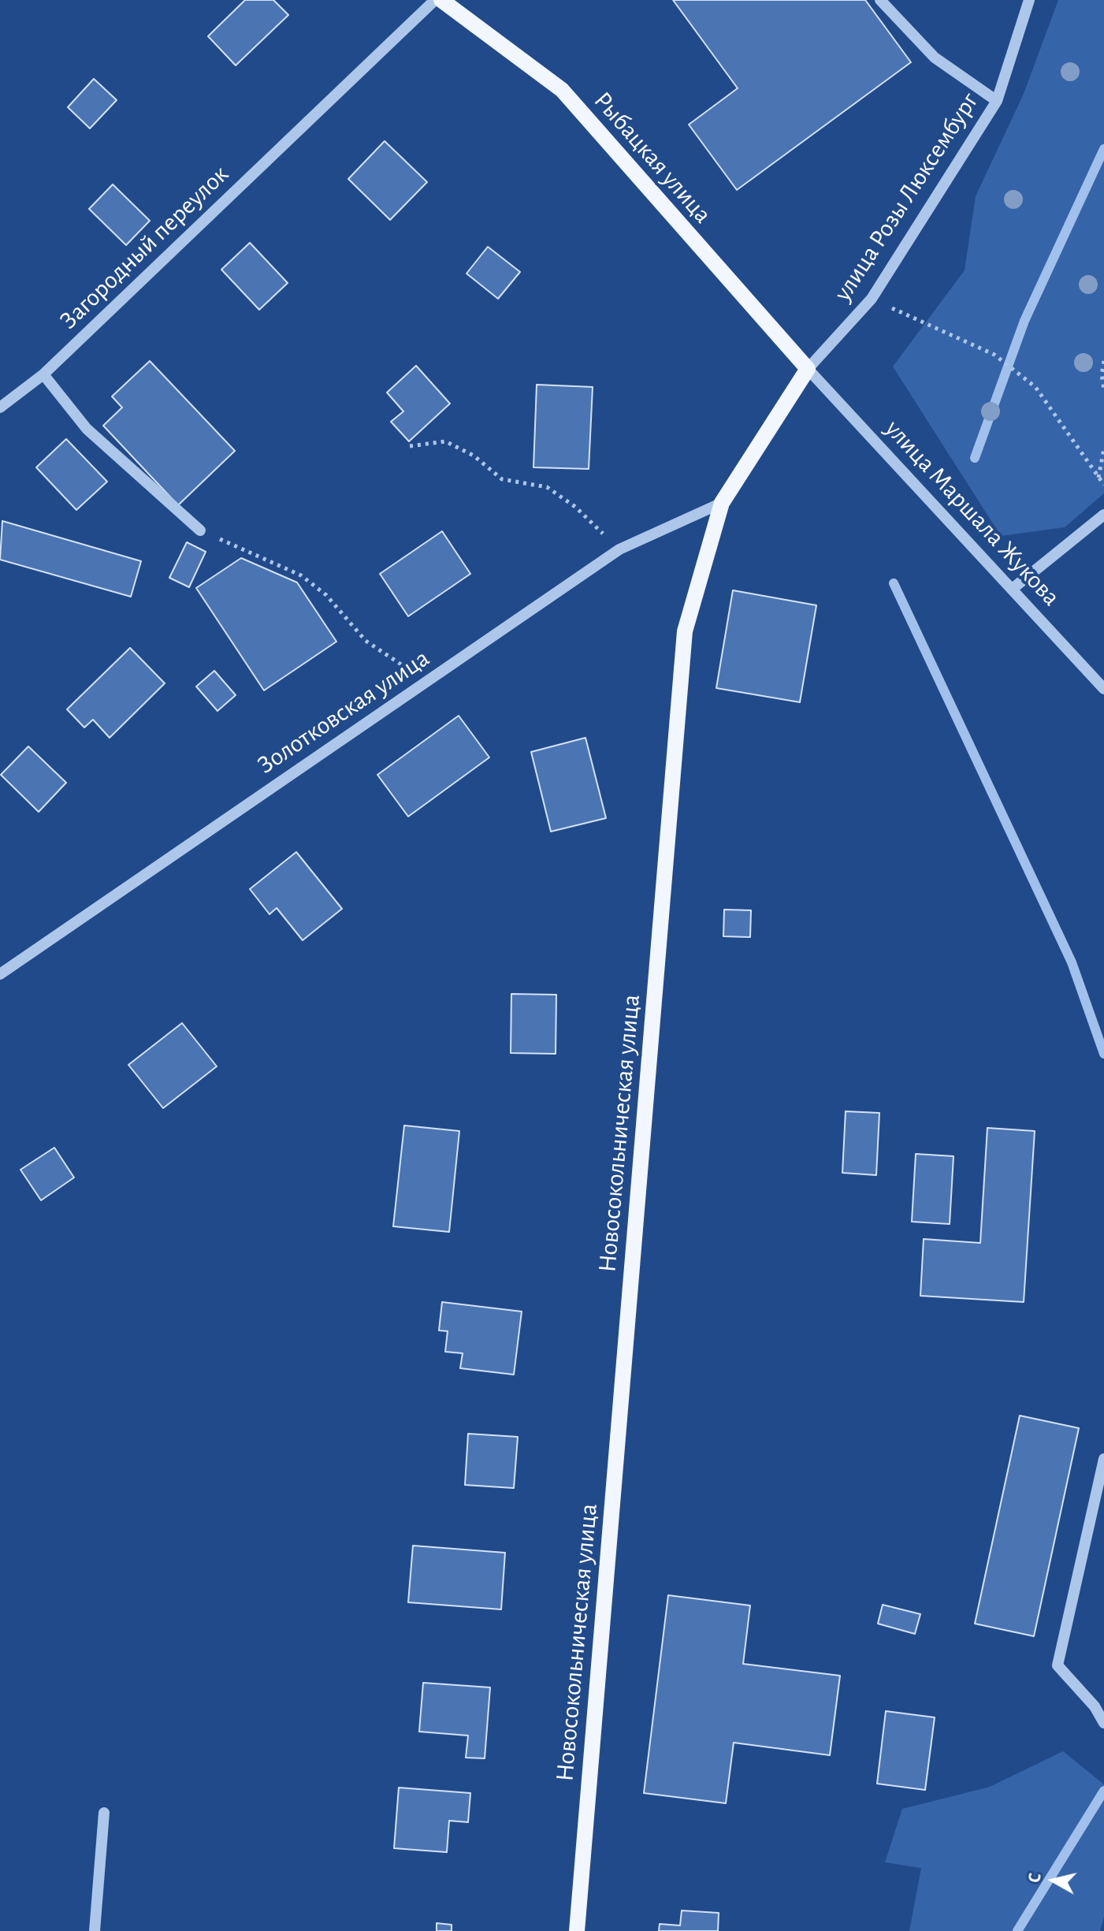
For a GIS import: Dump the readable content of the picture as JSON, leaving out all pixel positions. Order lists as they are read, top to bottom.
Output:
{
  "streets": {
    "main road": ["Рыбацкая улица", "Новосокольническая улица"],
    "street": [
      "улица Розы Люксембург",
      "Загородный переулок",
      "улица Маршала Жукова",
      "Золотковская улица"
    ]
  },
  "crossings": [
    ["Рыбацкая улица", "улица Розы Люксембург"],
    ["Рыбацкая улица", "улица Маршала Жукова"],
    ["Рыбацкая улица", "Новосокольническая улица"],
    ["улица Розы Люксембург", "улица Маршала Жукова"],
    ["улица Розы Люксембург", "Новосокольническая улица"],
    ["улица Маршала Жукова", "Новосокольническая улица"],
    ["Золотковская улица", "Новосокольническая улица"]
  ],
  "north": "left"
}
